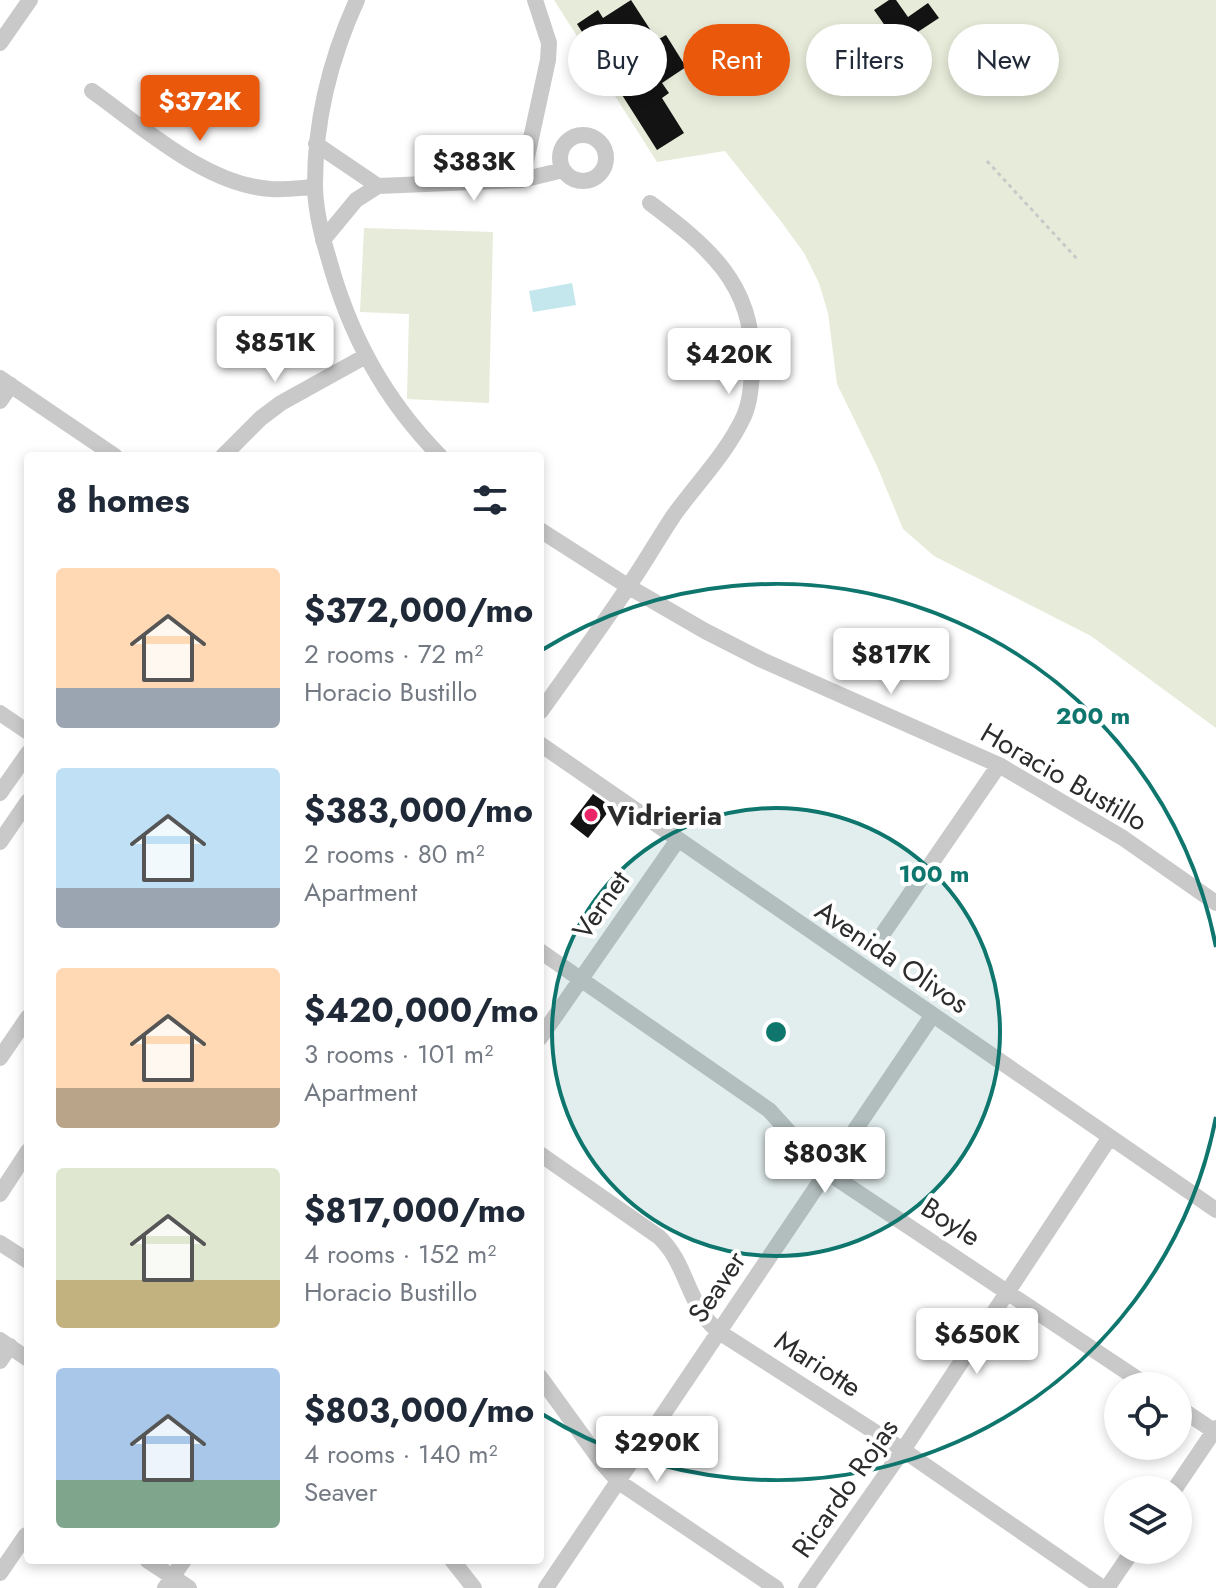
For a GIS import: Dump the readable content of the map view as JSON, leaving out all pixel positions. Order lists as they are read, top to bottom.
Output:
{
  "streets": {
    "street": [
      "Horacio Bustillo",
      "Vernet",
      "Avenida Olivos",
      "Boyle",
      "Seaver",
      "Mariotte",
      "Ricardo Rojas"
    ]
  },
  "crossings": [
    ["Vernet", "Avenida Olivos"],
    ["Vernet", "Boyle"],
    ["Avenida Olivos", "Seaver"],
    ["Avenida Olivos", "Ricardo Rojas"],
    ["Boyle", "Seaver"],
    ["Boyle", "Ricardo Rojas"],
    ["Seaver", "Mariotte"],
    ["Mariotte", "Ricardo Rojas"]
  ],
  "places": ["Vidrieria"],
  "page": {
    "chip": [
      "Buy",
      "Rent",
      "Filters",
      "New"
    ],
    "price": [
      "$372K",
      "$383K",
      "$851K",
      "$420K",
      "$817K",
      "$803K",
      "$650K",
      "$290K"
    ],
    "heading": "8 homes",
    "list": [
      {
        "name": "$372,000/mo",
        "note": "2 rooms · 72 m² · Horacio Bustillo"
      },
      {
        "name": "$383,000/mo",
        "note": "2 rooms · 80 m² · Apartment"
      },
      {
        "name": "$420,000/mo",
        "note": "3 rooms · 101 m² · Apartment"
      },
      {
        "name": "$817,000/mo",
        "note": "4 rooms · 152 m² · Horacio Bustillo"
      },
      {
        "name": "$803,000/mo",
        "note": "4 rooms · 140 m² · Seaver"
      }
    ]
  },
  "rings": ["200 m", "100 m"]
}
